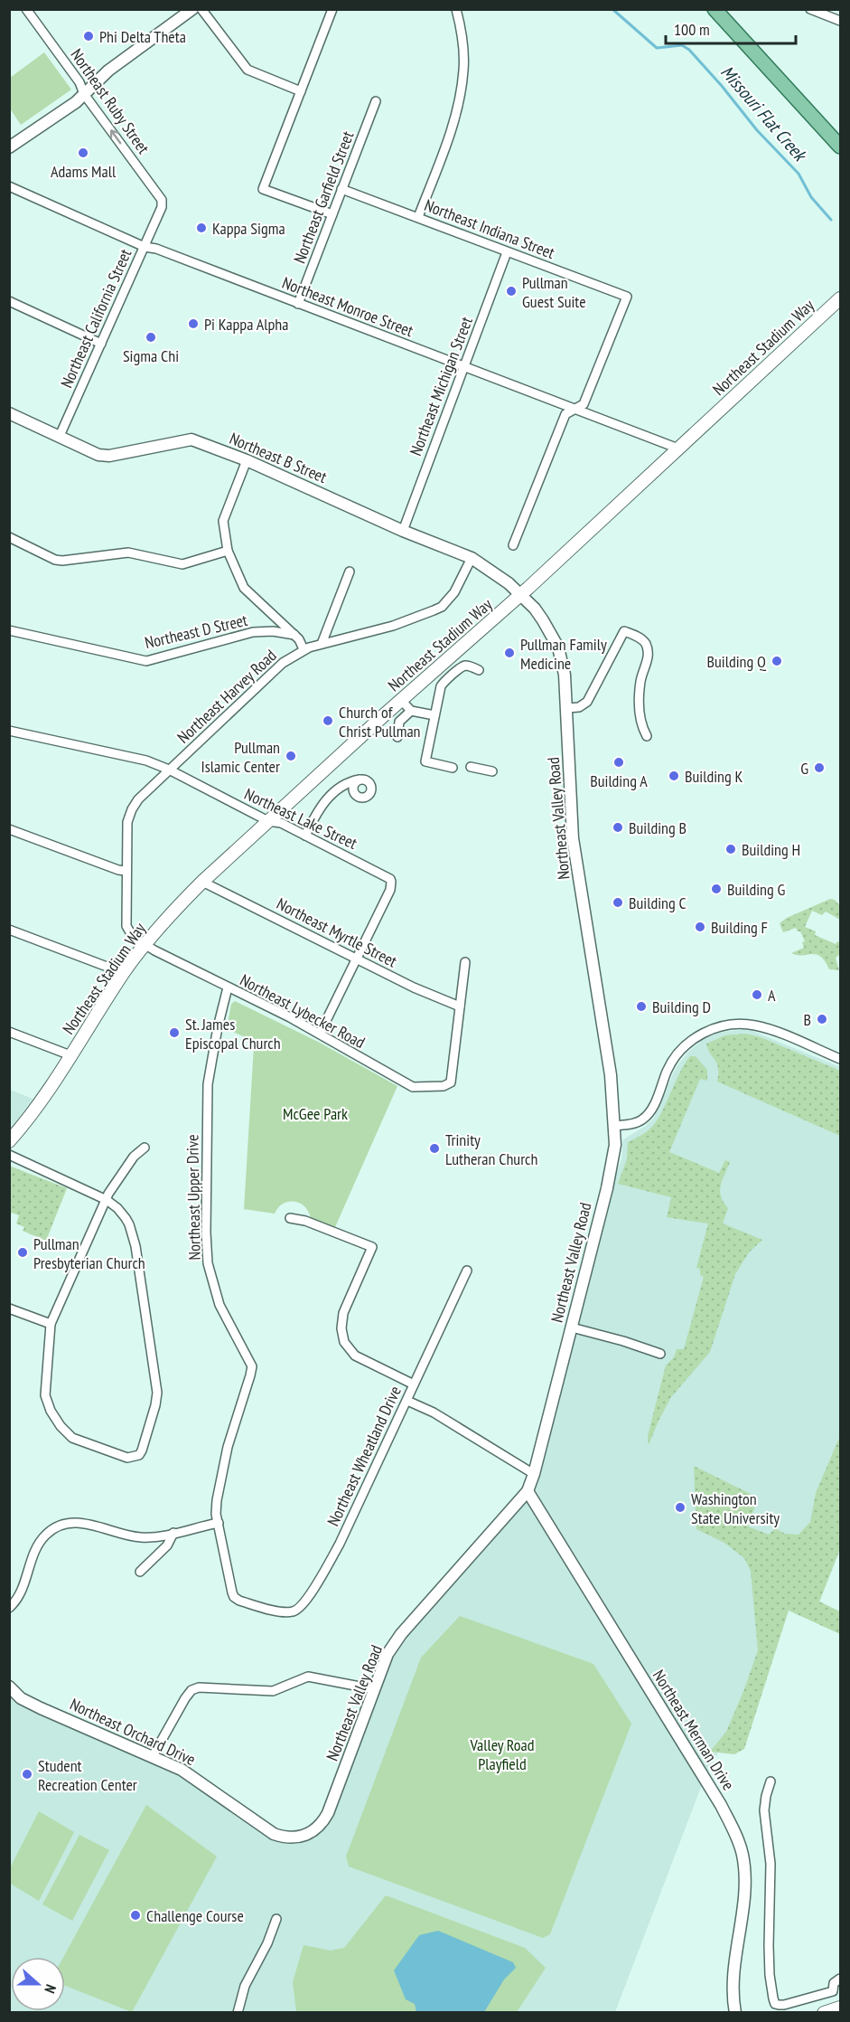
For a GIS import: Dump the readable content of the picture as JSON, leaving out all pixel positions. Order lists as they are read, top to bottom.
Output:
{
  "streets": {
    "main road": ["Northeast Stadium Way"],
    "street": [
      "Northeast Ruby Street",
      "Northeast Garfield Street",
      "Northeast Indiana Street",
      "Northeast Monroe Street",
      "Northeast California Street",
      "Northeast Michigan Street",
      "Northeast B Street",
      "Northeast D Street",
      "Northeast Harvey Road",
      "Northeast Lake Street",
      "Northeast Valley Road",
      "Northeast Myrtle Street",
      "Northeast Lybecker Road",
      "Northeast Upper Drive",
      "Northeast Wheatland Drive",
      "Northeast Merman Drive",
      "Northeast Orchard Drive"
    ]
  },
  "crossings": [
    ["Northeast Ruby Street", "Northeast California Street"],
    ["Northeast Garfield Street", "Northeast Indiana Street"],
    ["Northeast Garfield Street", "Northeast Monroe Street"],
    ["Northeast Indiana Street", "Northeast Monroe Street"],
    ["Northeast Indiana Street", "Northeast Michigan Street"],
    ["Northeast Monroe Street", "Northeast California Street"],
    ["Northeast Monroe Street", "Northeast Stadium Way"],
    ["Northeast Monroe Street", "Northeast Michigan Street"],
    ["Northeast California Street", "Northeast B Street"],
    ["Northeast Stadium Way", "Northeast B Street"],
    ["Northeast Stadium Way", "Northeast Harvey Road"],
    ["Northeast Stadium Way", "Northeast Lake Street"],
    ["Northeast Stadium Way", "Northeast Valley Road"],
    ["Northeast Stadium Way", "Northeast Myrtle Street"],
    ["Northeast Stadium Way", "Northeast Lybecker Road"],
    ["Northeast Michigan Street", "Northeast B Street"],
    ["Northeast B Street", "Northeast Harvey Road"],
    ["Northeast B Street", "Northeast Valley Road"],
    ["Northeast Harvey Road", "Northeast Lake Street"],
    ["Northeast Harvey Road", "Northeast Lybecker Road"],
    ["Northeast Lake Street", "Northeast Myrtle Street"],
    ["Northeast Valley Road", "Northeast Merman Drive"],
    ["Northeast Valley Road", "Northeast Orchard Drive"],
    ["Northeast Myrtle Street", "Northeast Lybecker Road"],
    ["Northeast Lybecker Road", "Northeast Upper Drive"],
    ["Northeast Upper Drive", "Northeast Wheatland Drive"]
  ],
  "one_way": ["Northeast Ruby Street"],
  "water": ["Missouri Flat Creek"],
  "parks": ["McGee Park", "Valley Road Playfield"],
  "places": [
    "Phi Delta Theta",
    "Adams Mall",
    "Kappa Sigma",
    "Pullman Guest Suite",
    "Pi Kappa Alpha",
    "Sigma Chi",
    "Pullman Family Medicine",
    "Building Q",
    "Church of Christ Pullman",
    "Pullman Islamic Center",
    "Building A",
    "G",
    "Building K",
    "Building B",
    "Building H",
    "Building G",
    "Building C",
    "Building F",
    "A",
    "Building D",
    "B",
    "St. James Episcopal Church",
    "Trinity Lutheran Church",
    "Pullman Presbyterian Church",
    "Washington State University",
    "Student Recreation Center",
    "Challenge Course"
  ],
  "scale_bar": "100 m",
  "north": "right"
}
